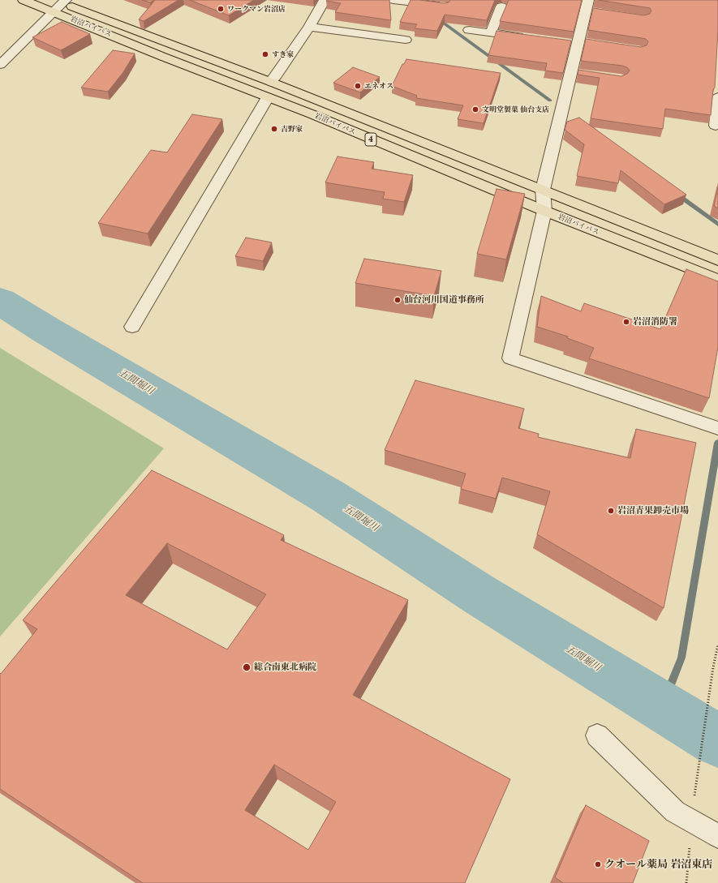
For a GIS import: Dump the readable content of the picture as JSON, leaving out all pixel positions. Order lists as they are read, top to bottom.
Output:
{
  "streets": {
    "highway": ["岩沼バイパス", "4"]
  },
  "water": ["五間堀川"],
  "places": [
    "ワークマン岩沼店",
    "すき家",
    "エネオス",
    "文明堂製菓 仙台支店",
    "吉野家",
    "仙台河川国道事務所",
    "岩沼消防署",
    "岩沼青果卸売市場",
    "総合南東北病院",
    "クオール薬局 岩沼東店"
  ]
}
